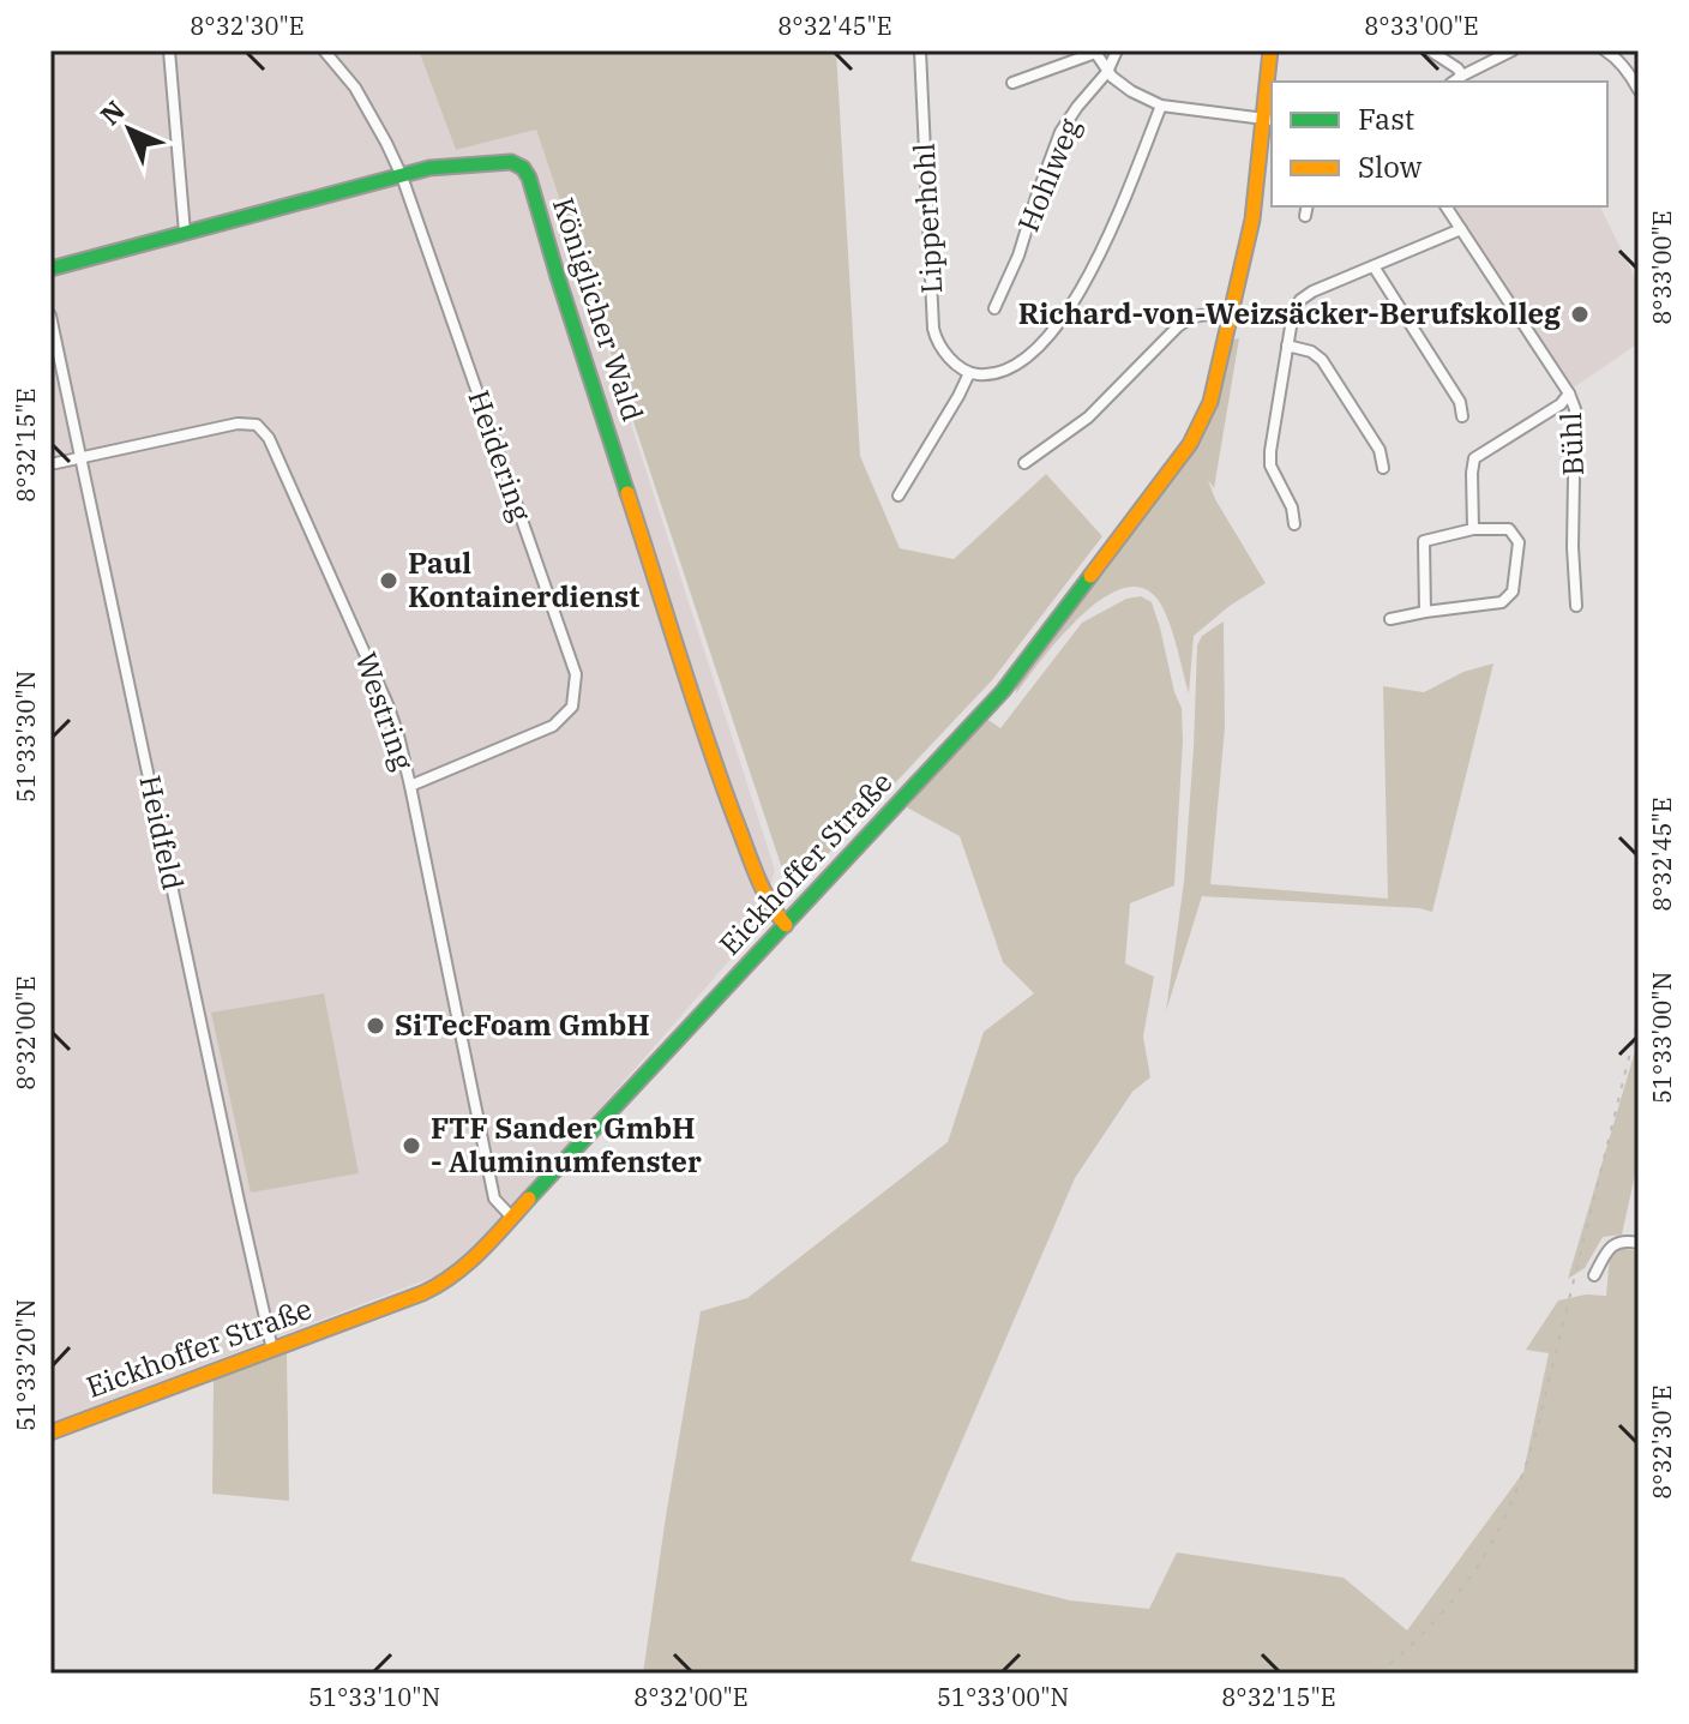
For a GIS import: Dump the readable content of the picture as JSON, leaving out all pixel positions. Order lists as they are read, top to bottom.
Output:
{
  "streets": {
    "main road": ["Königlicher Wald", "Eickhoffer Straße"],
    "street": [
      "Hohlweg",
      "Lipperhohl",
      "Bühl",
      "Heidering",
      "Westring",
      "Heidfeld"
    ]
  },
  "crossings": [
    ["Königlicher Wald", "Heidering"],
    ["Königlicher Wald", "Eickhoffer Straße"],
    ["Heidering", "Westring"],
    ["Westring", "Heidfeld"],
    ["Westring", "Eickhoffer Straße"],
    ["Heidfeld", "Eickhoffer Straße"]
  ],
  "places": [
    "Richard-von-Weizsäcker-Berufskolleg",
    "Paul Kontainerdienst",
    "SiTecFoam GmbH",
    "FTF Sander GmbH - Aluminumfenster"
  ],
  "legend": ["Fast", "Slow"],
  "north": "top left",
  "coordinates": [
    "8°32'30\"E",
    "8°32'45\"E",
    "8°33'00\"E",
    "8°32'15\"E",
    "51°33'30\"N",
    "8°32'00\"E",
    "51°33'00\"N",
    "51°33'20\"N",
    "51°33'10\"N"
  ]
}
